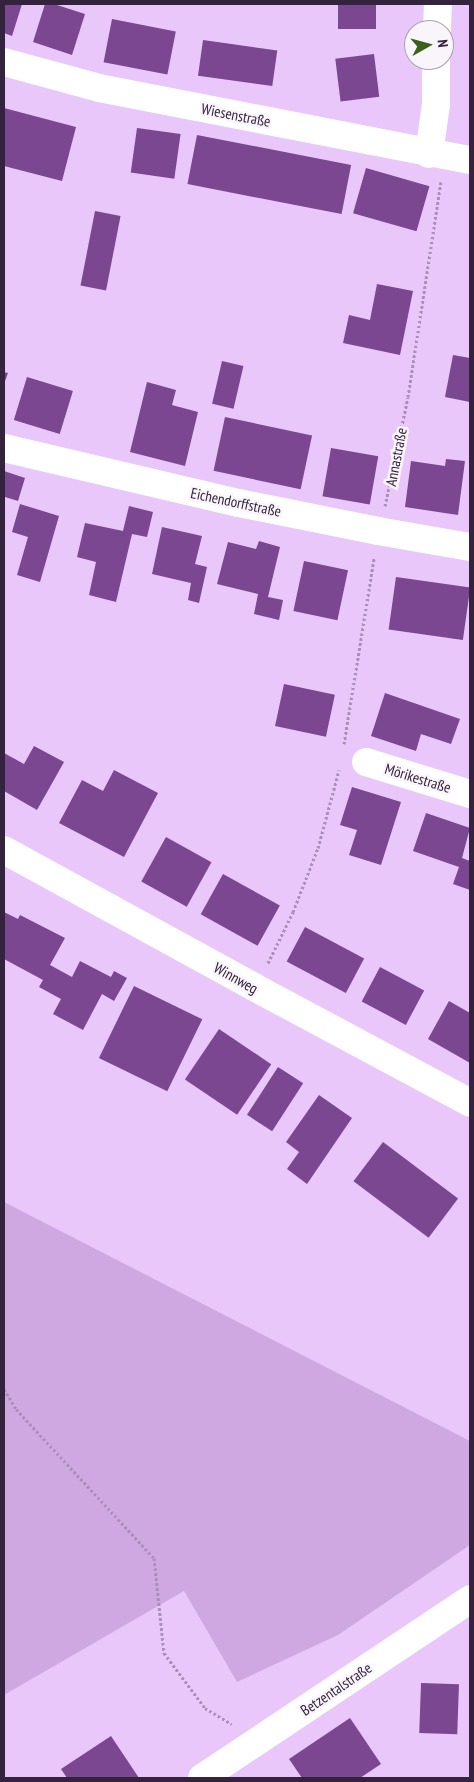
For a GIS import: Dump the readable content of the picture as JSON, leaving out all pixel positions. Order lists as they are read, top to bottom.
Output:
{
  "streets": {
    "street": [
      "Wiesenstraße",
      "Eichendorffstraße",
      "Mörikestraße",
      "Winnweg",
      "Betzentalstraße"
    ],
    "path": ["Annastraße"]
  },
  "crossings": [
    ["Wiesenstraße", "Annastraße"],
    ["Annastraße", "Eichendorffstraße"],
    ["Annastraße", "Mörikestraße"]
  ],
  "north": "right"
}
